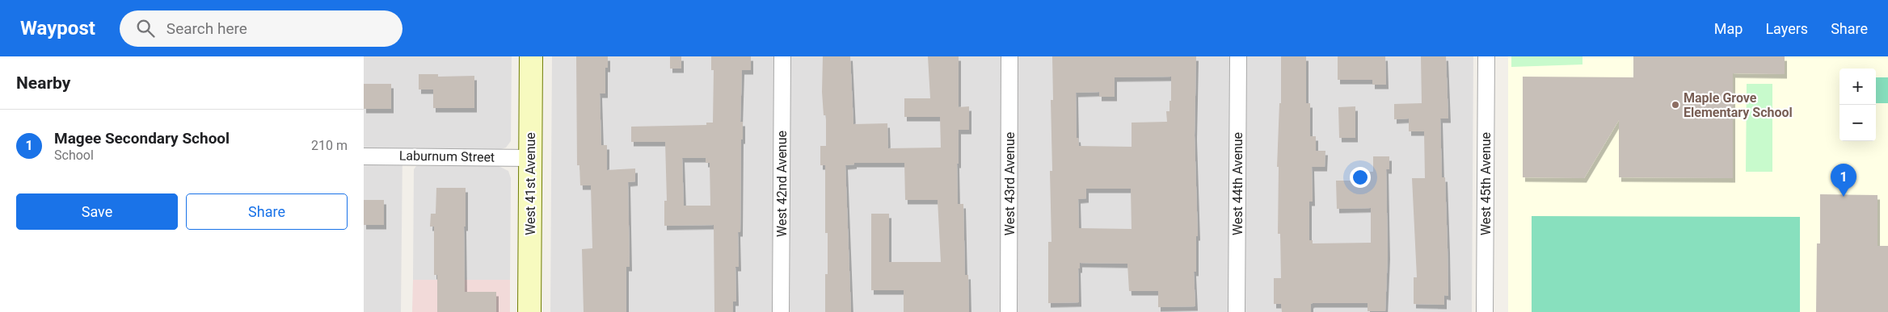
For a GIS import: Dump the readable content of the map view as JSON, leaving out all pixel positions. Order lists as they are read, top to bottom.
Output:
{
  "streets": {
    "main road": ["West 41st Avenue"],
    "street": [
      "Laburnum Street",
      "West 42nd Avenue",
      "West 43rd Avenue",
      "West 44th Avenue",
      "West 45th Avenue"
    ]
  },
  "crossings": [
    ["Laburnum Street", "West 41st Avenue"]
  ],
  "places": ["Maple Grove Elementary School"],
  "page": {
    "header": "Waypost",
    "search": "Search here",
    "nav": ["Map", "Layers", "Share"],
    "heading": "Nearby",
    "map_buttons": ["+", "−"],
    "list": [
      {
        "mark": "1",
        "name": "Magee Secondary School",
        "note": "School",
        "value": "210 m"
      }
    ],
    "pins": "1",
    "buttons": ["Save", "Share"]
  }
}
